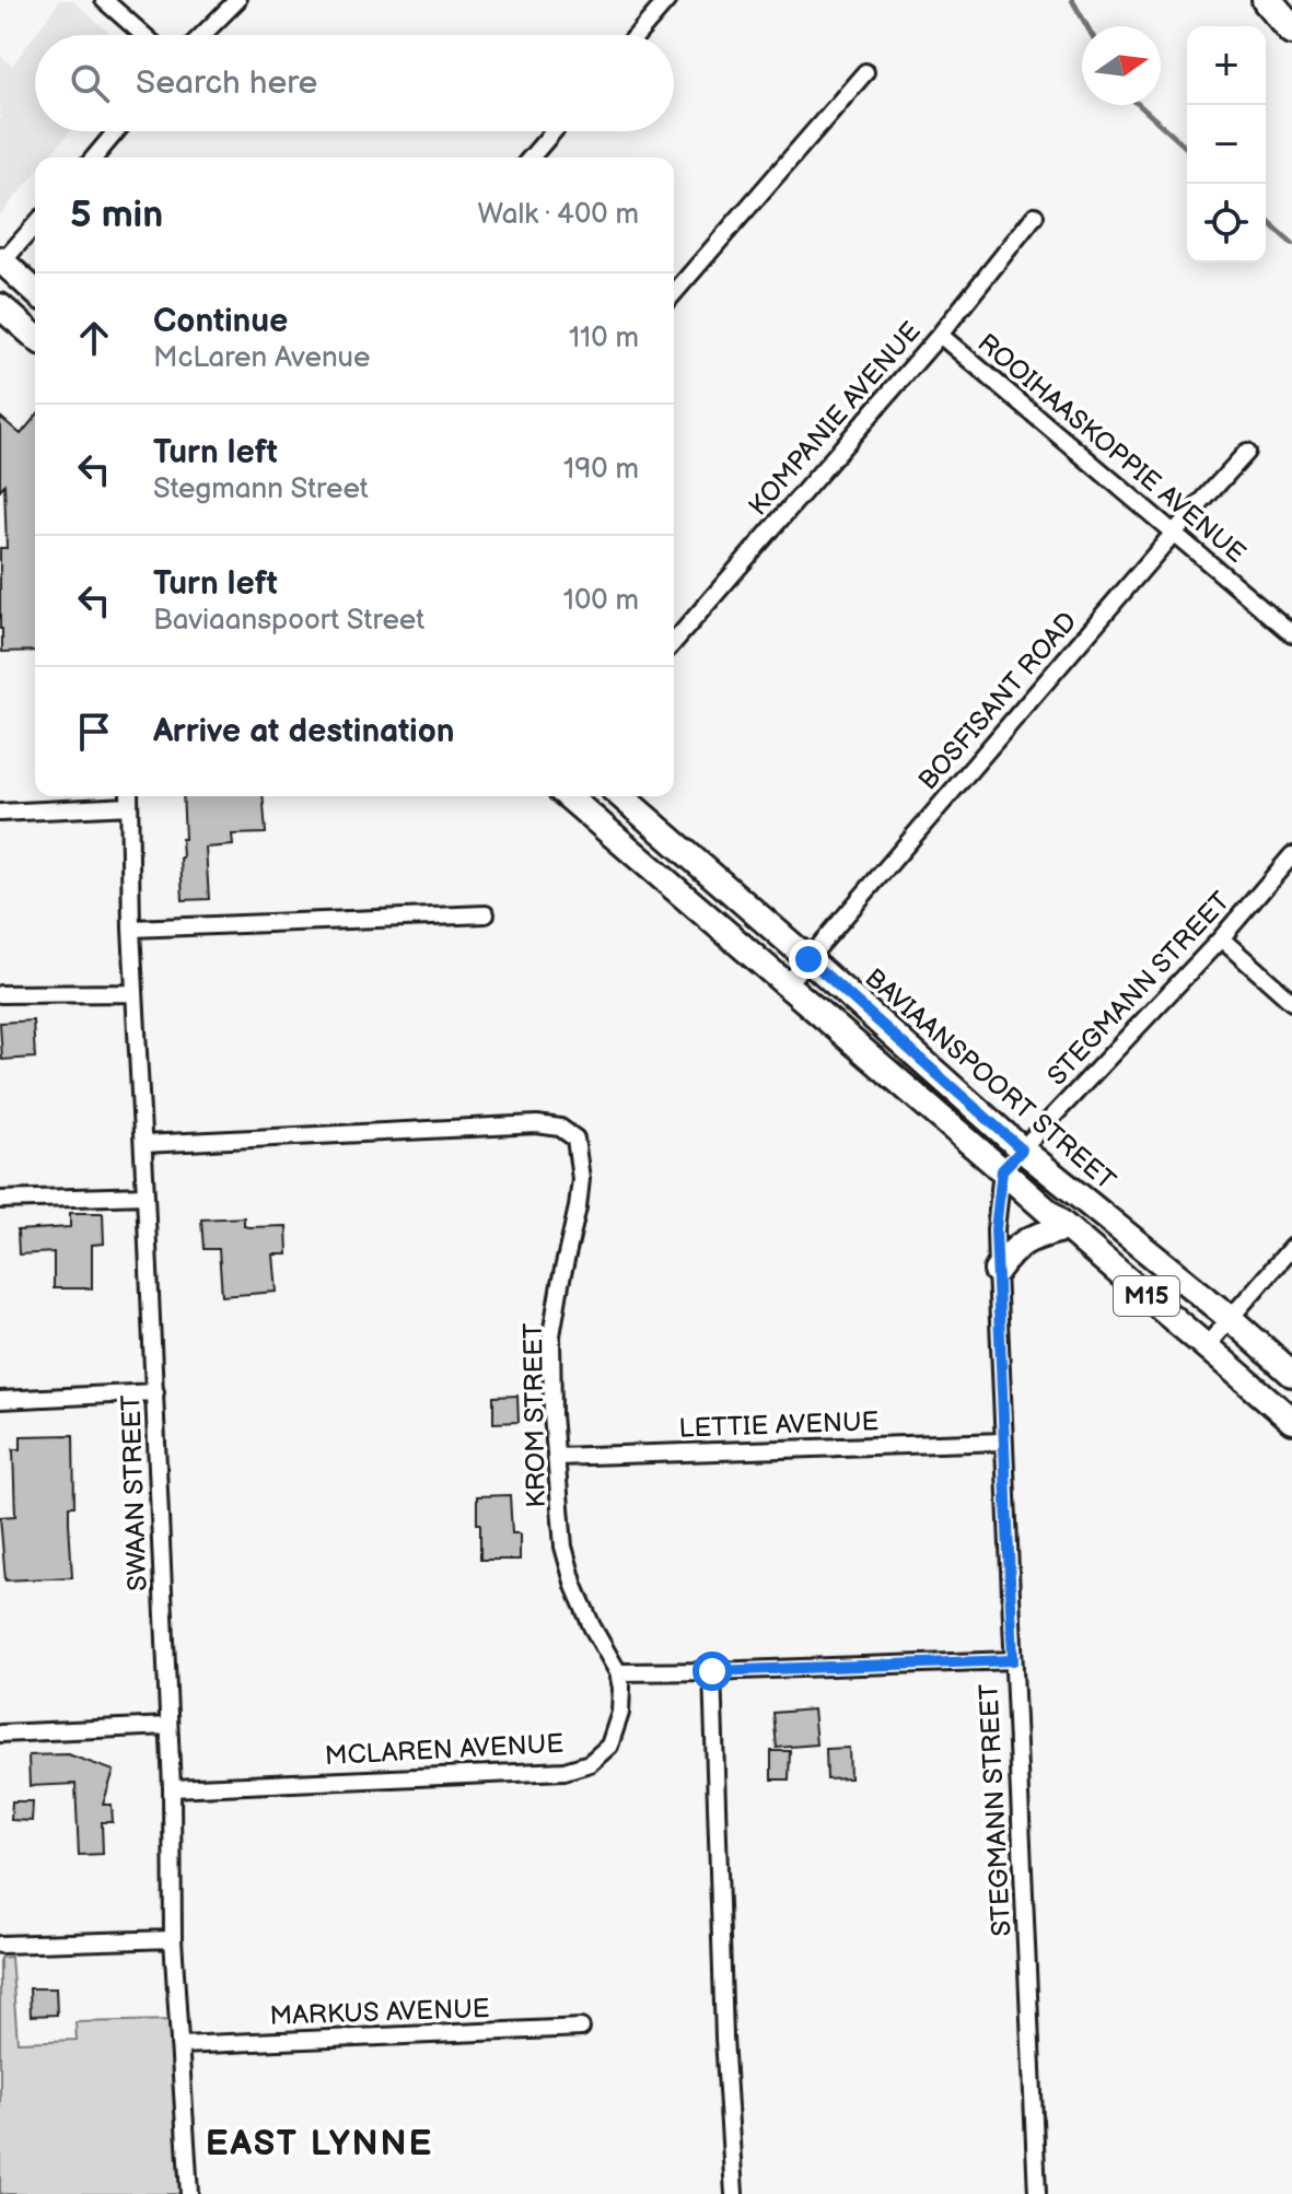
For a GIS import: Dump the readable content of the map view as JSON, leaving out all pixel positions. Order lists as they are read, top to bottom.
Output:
{
  "streets": {
    "main road": ["BAVIAANSPOORT STREET", "M15"],
    "street": [
      "KOMPANIE AVENUE",
      "ROOIHAASKOPPIE AVENUE",
      "BOSFISANT ROAD",
      "STEGMANN STREET",
      "KROM STREET",
      "LETTIE AVENUE",
      "SWAAN STREET",
      "MCLAREN AVENUE",
      "MARKUS AVENUE"
    ]
  },
  "crossings": [
    ["KOMPANIE AVENUE", "ROOIHAASKOPPIE AVENUE"],
    ["ROOIHAASKOPPIE AVENUE", "BOSFISANT ROAD"],
    ["BOSFISANT ROAD", "BAVIAANSPOORT STREET"],
    ["BOSFISANT ROAD", "M15"],
    ["STEGMANN STREET", "BAVIAANSPOORT STREET"],
    ["STEGMANN STREET", "M15"],
    ["STEGMANN STREET", "LETTIE AVENUE"],
    ["KROM STREET", "LETTIE AVENUE"],
    ["KROM STREET", "SWAAN STREET"],
    ["KROM STREET", "MCLAREN AVENUE"],
    ["SWAAN STREET", "MCLAREN AVENUE"],
    ["SWAAN STREET", "MARKUS AVENUE"]
  ],
  "districts": ["EAST LYNNE"],
  "north": "right",
  "page": {
    "map_buttons": ["+", "−"],
    "search": "Search here",
    "heading": ["5 min", "Walk · 400 m"],
    "list": [
      ["Continue", "McLaren Avenue", "110 m"],
      ["Turn left", "Stegmann Street", "190 m"],
      ["Turn left", "Baviaanspoort Street", "100 m"],
      "Arrive at destination"
    ]
  }
}
